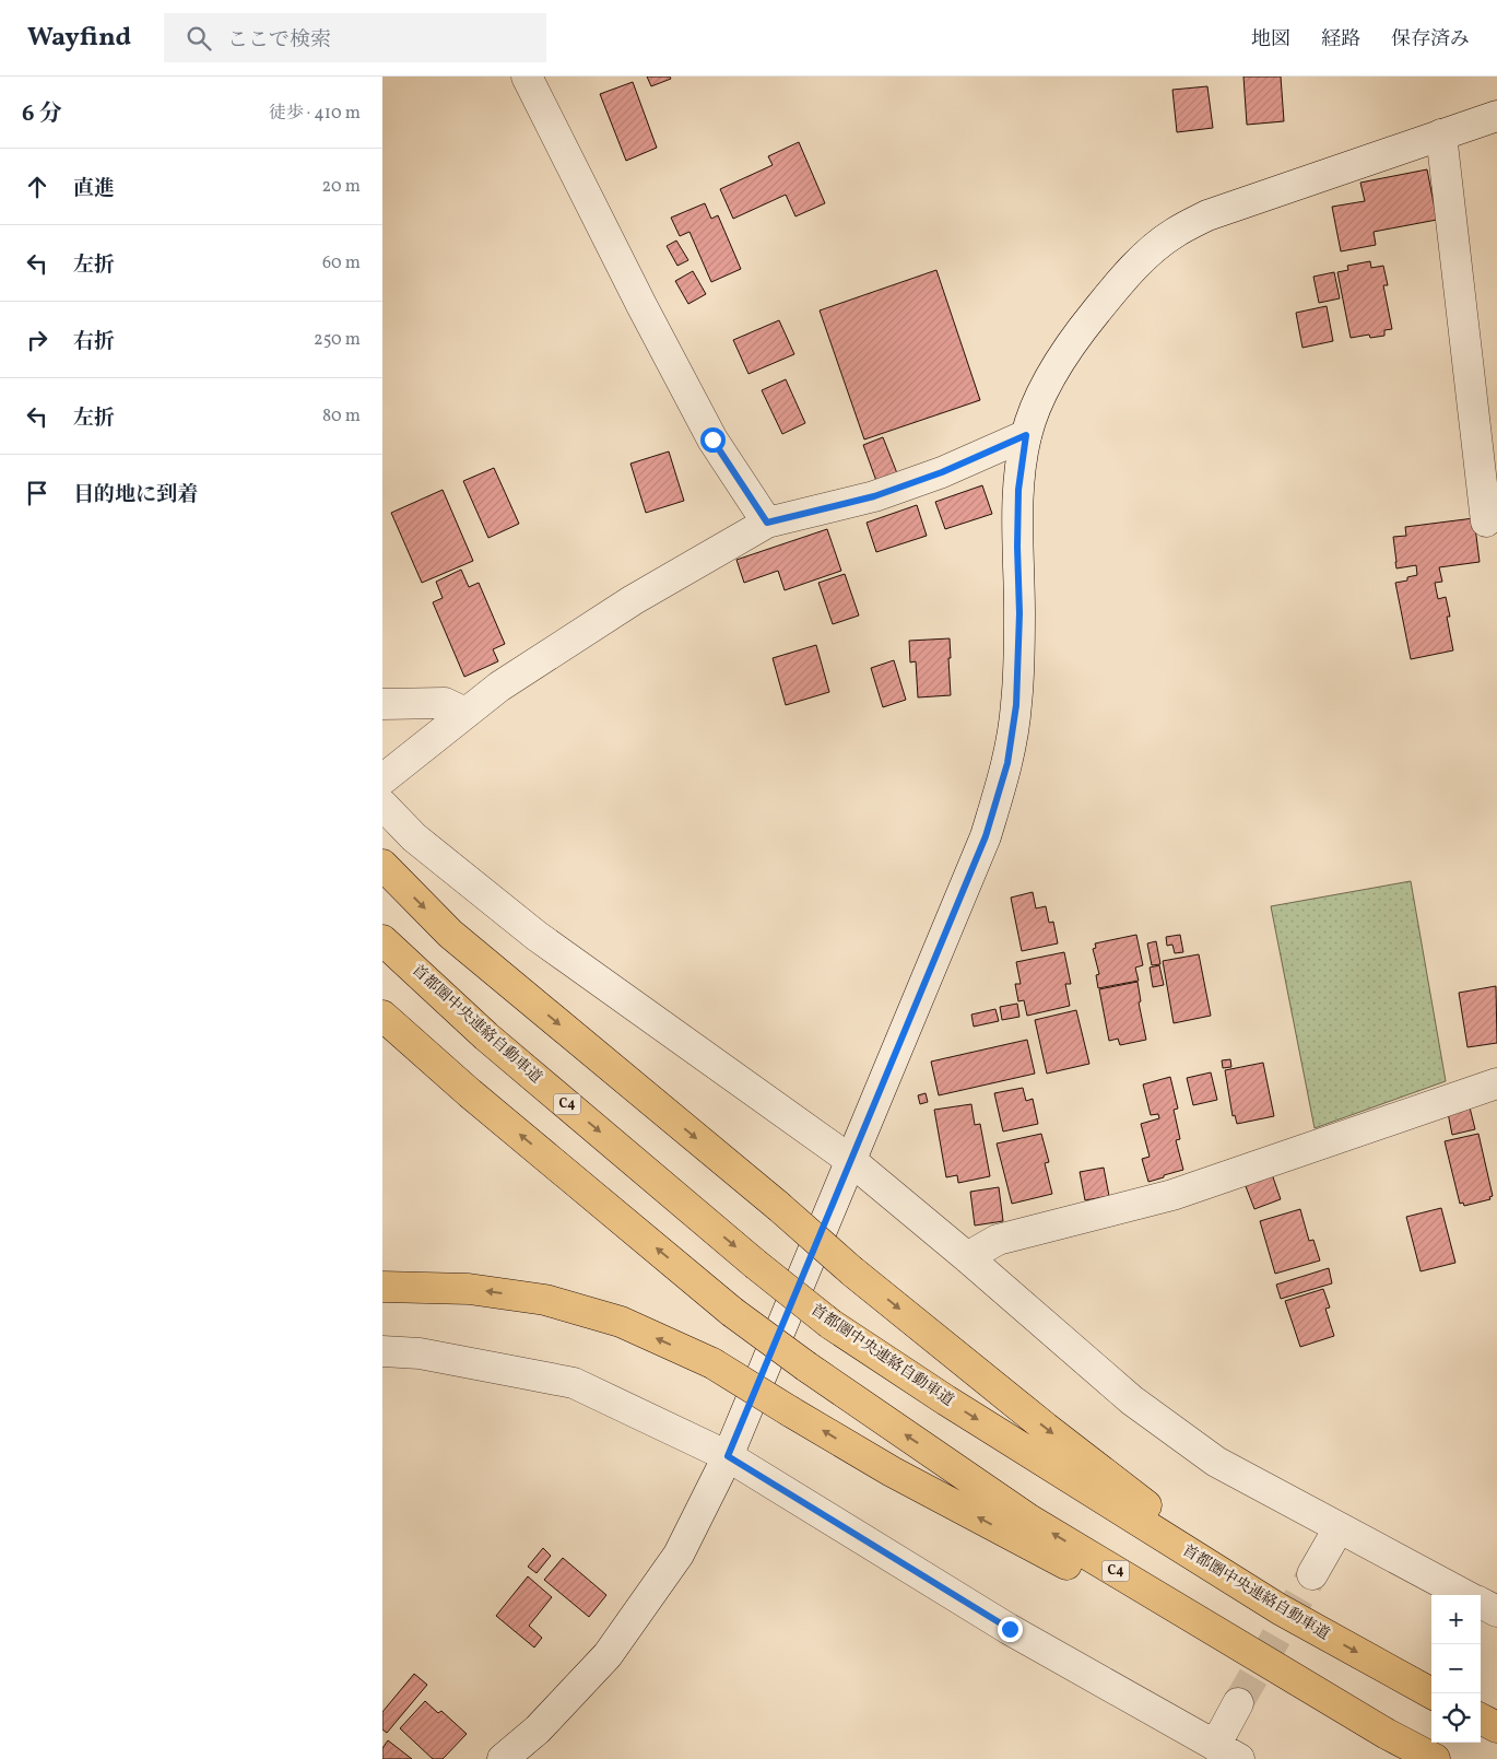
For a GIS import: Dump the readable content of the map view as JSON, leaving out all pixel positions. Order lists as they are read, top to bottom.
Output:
{
  "streets": {
    "highway": ["首都圏中央連絡自動車道", "C4"]
  },
  "page": {
    "header": "Wayfind",
    "search": "ここで検索",
    "nav": ["地図", "経路", "保存済み"],
    "heading": ["6 分", "徒歩 · 410 m"],
    "list": [
      ["直進", "20 m"],
      ["左折", "60 m"],
      ["右折", "250 m"],
      ["左折", "80 m"],
      "目的地に到着"
    ],
    "map_buttons": ["+", "−"]
  }
}
